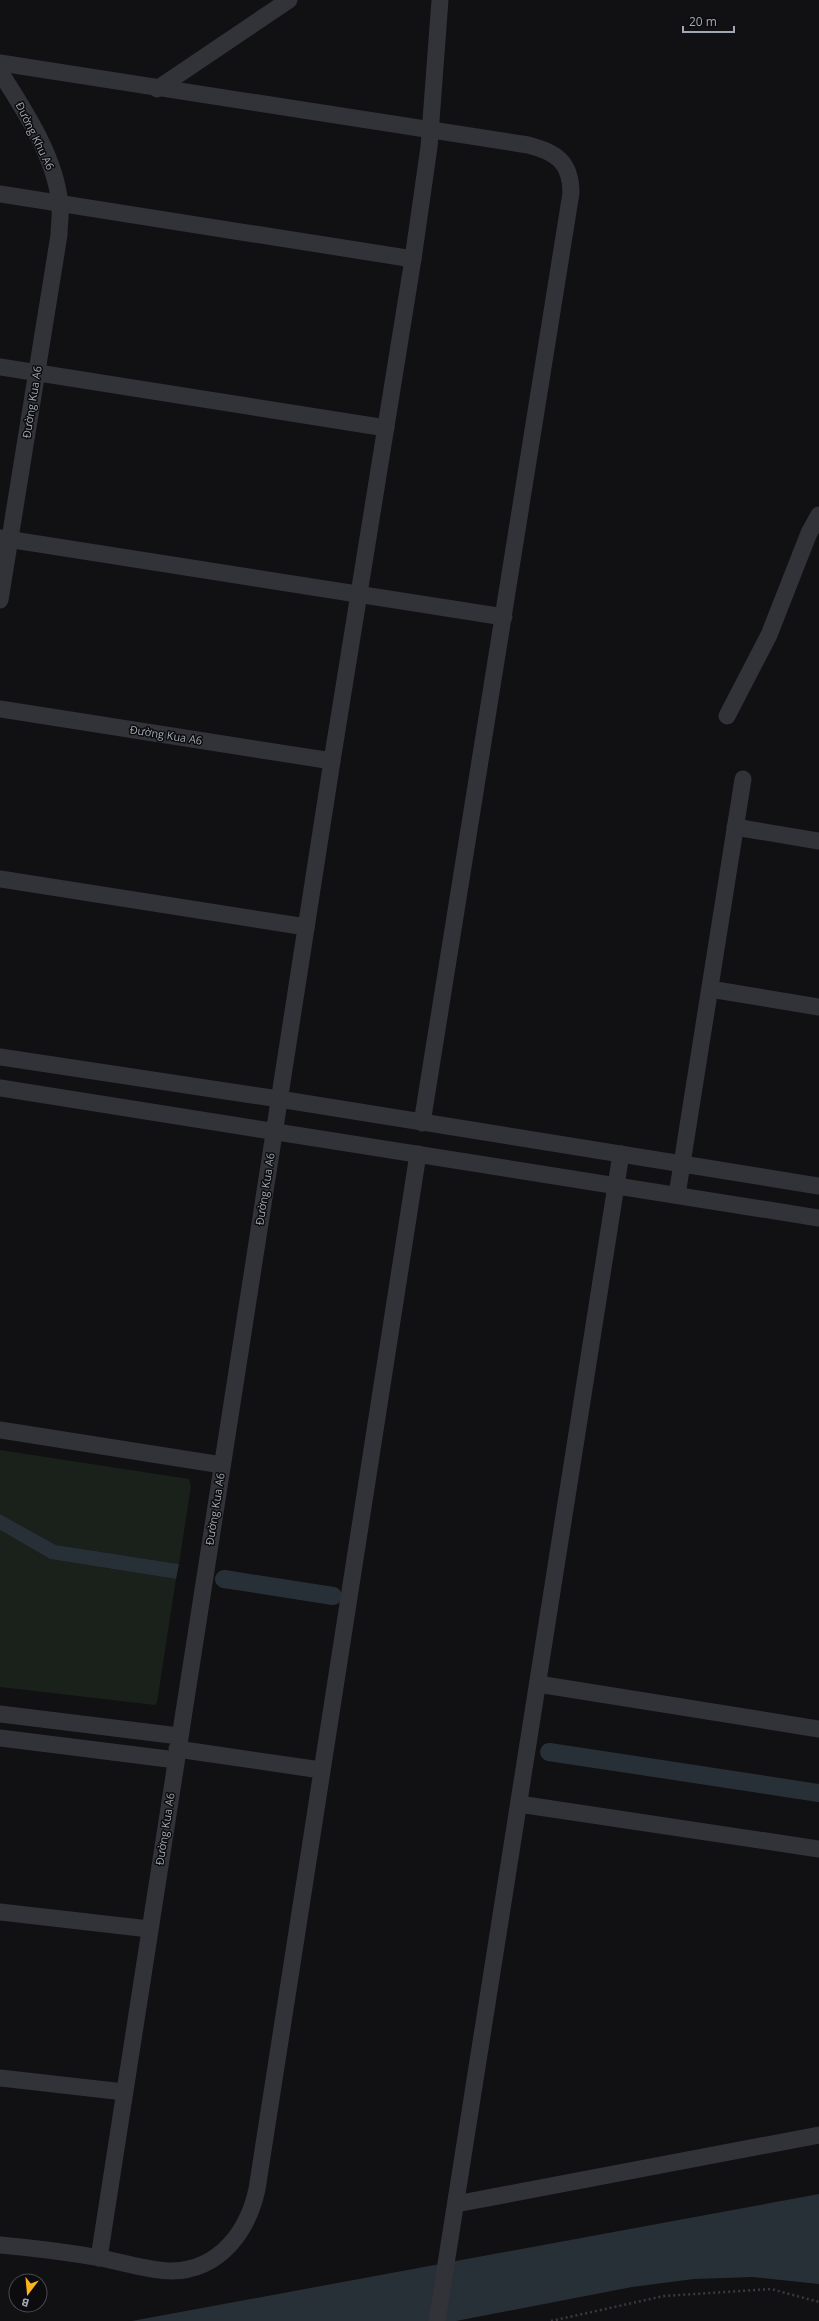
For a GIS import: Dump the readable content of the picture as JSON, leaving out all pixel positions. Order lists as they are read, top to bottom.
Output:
{
  "streets": {
    "street": ["Đường Khu A6", "Đường Kua A6"]
  },
  "crossings": [
    ["Đường Khu A6", "Đường Kua A6"]
  ],
  "scale_bar": "20 m",
  "north": "bottom"
}
